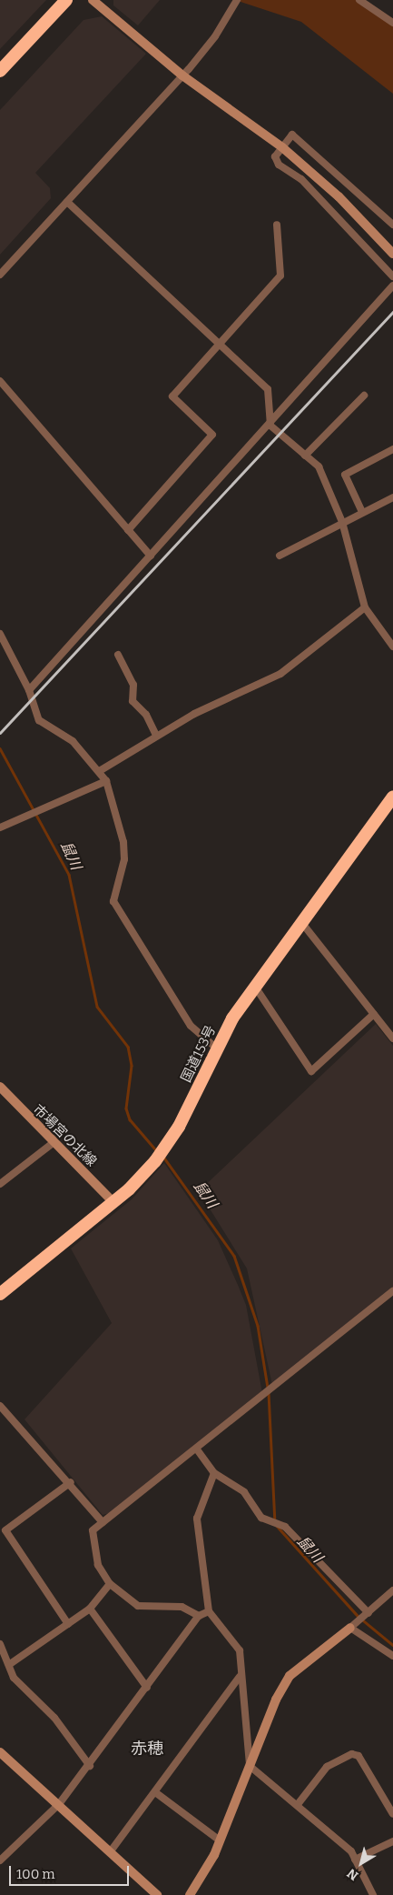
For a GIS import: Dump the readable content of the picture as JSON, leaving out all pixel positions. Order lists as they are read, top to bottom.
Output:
{
  "streets": {
    "highway": ["国道153号"],
    "street": ["市場宮の北線"]
  },
  "crossings": [
    ["国道153号", "市場宮の北線"]
  ],
  "districts": ["赤穂"],
  "water": ["鼠川"],
  "scale_bar": "100 m",
  "north": "bottom left"
}
